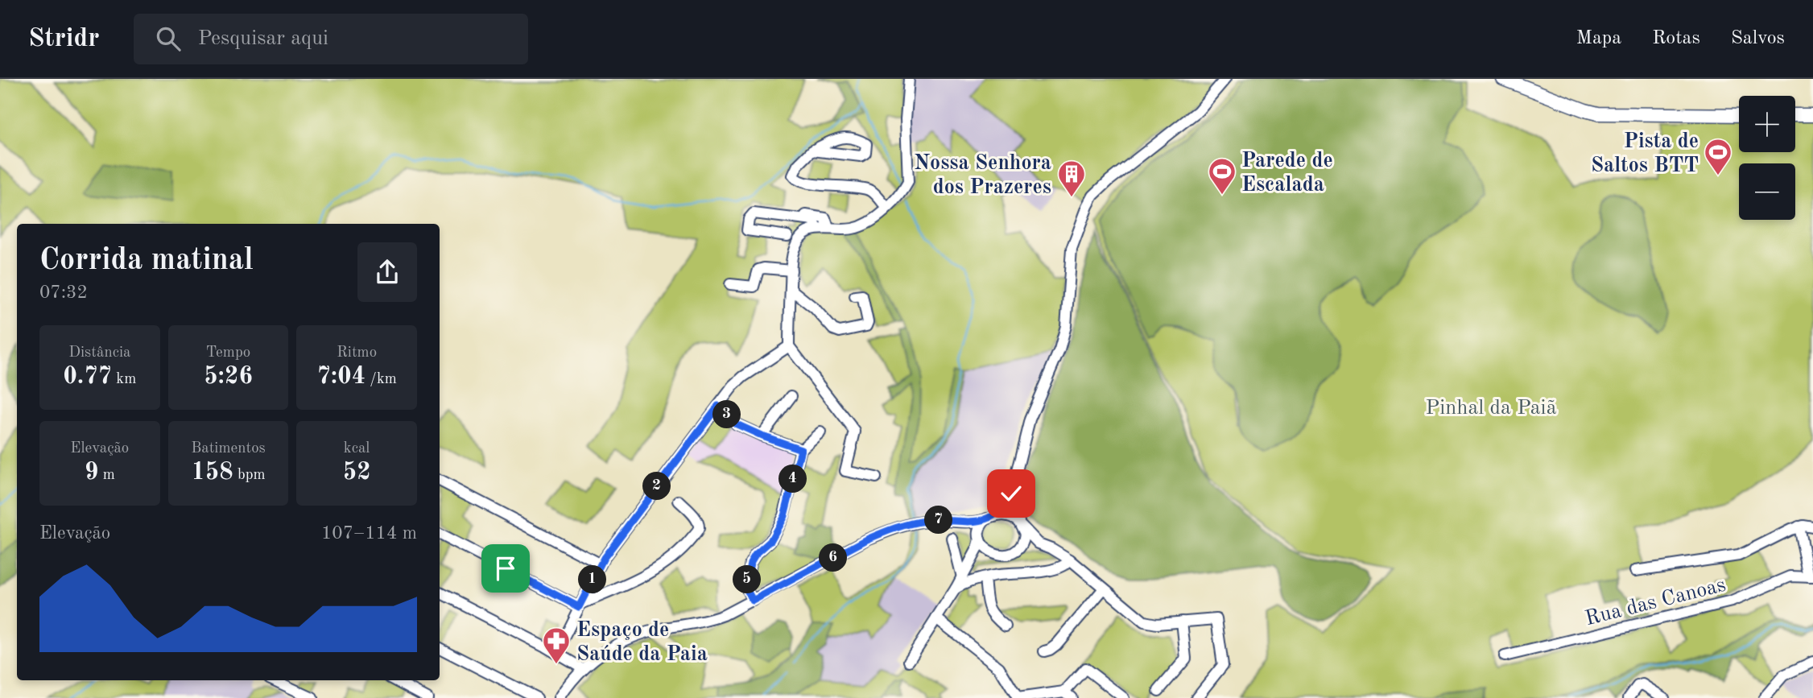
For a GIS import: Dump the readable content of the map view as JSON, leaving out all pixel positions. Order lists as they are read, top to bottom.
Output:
{
  "streets": {
    "street": ["Rua das Canoas"]
  },
  "parks": ["Pinhal da Paiã"],
  "places": {
    "sports": ["Pista de Saltos BTT", "Parede de Escalada"],
    "building": ["Nossa Senhora dos Prazeres"],
    "pharmacy": ["Espaço de Saúde da Paia"]
  },
  "page": {
    "header": "Stridr",
    "search": "Pesquisar aqui",
    "nav": ["Mapa", "Rotas", "Salvos"],
    "map_buttons": ["+", "−"],
    "heading": ["Corrida matinal", "07:32"],
    "stats": [
      ["Distância", "0.77 km"],
      ["Tempo", "5:26"],
      ["Ritmo", "7:04 /km"],
      ["Elevação", "9 m"],
      ["Batimentos", "158 bpm"],
      ["kcal", "52"]
    ],
    "pins": [
      "3",
      "4",
      "2",
      "7",
      "6",
      "1",
      "5"
    ],
    "chart": ["Elevação", "107–114 m"]
  }
}
